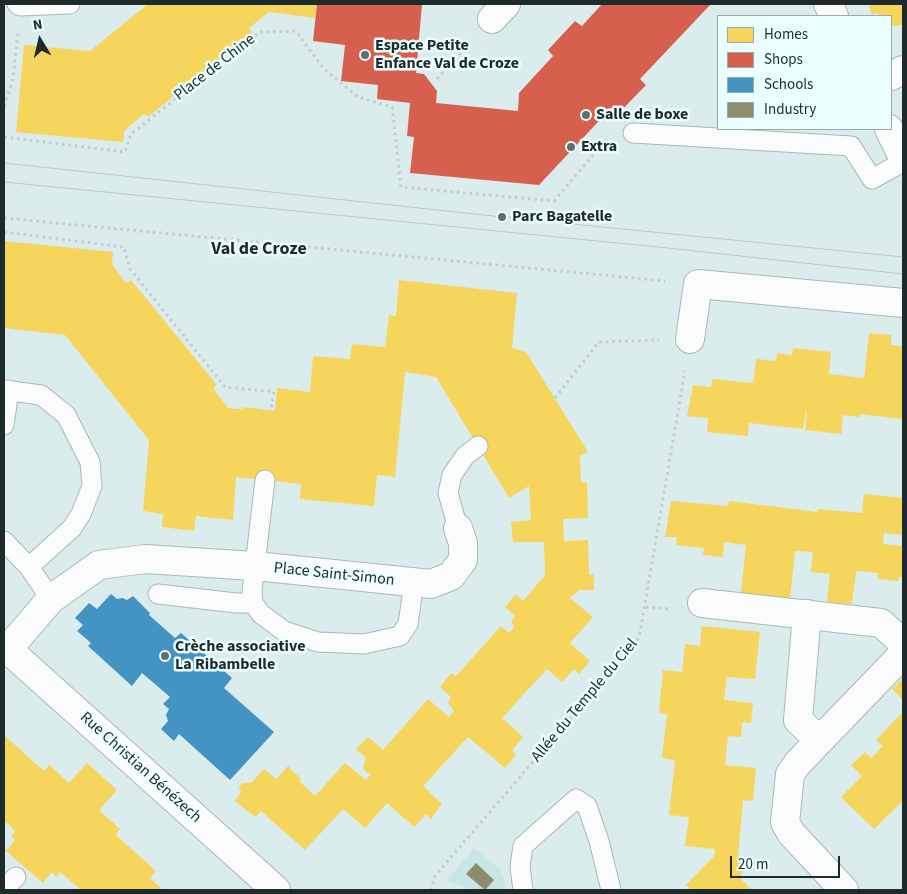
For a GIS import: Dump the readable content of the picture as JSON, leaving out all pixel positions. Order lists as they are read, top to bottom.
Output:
{
  "streets": {
    "street": ["Place Saint-Simon", "Rue Christian Bénézech"],
    "path": ["Place de Chine", "Allée du Temple du Ciel"]
  },
  "crossings": [
    ["Place Saint-Simon", "Rue Christian Bénézech"]
  ],
  "districts": ["Val de Croze"],
  "places": [
    "Espace Petite Enfance Val de Croze",
    "Salle de boxe",
    "Extra",
    "Parc Bagatelle",
    "Crèche associative La Ribambelle"
  ],
  "legend": [
    "Homes",
    "Shops",
    "Schools",
    "Industry"
  ],
  "scale_bar": "20 m",
  "north": "top"
}
